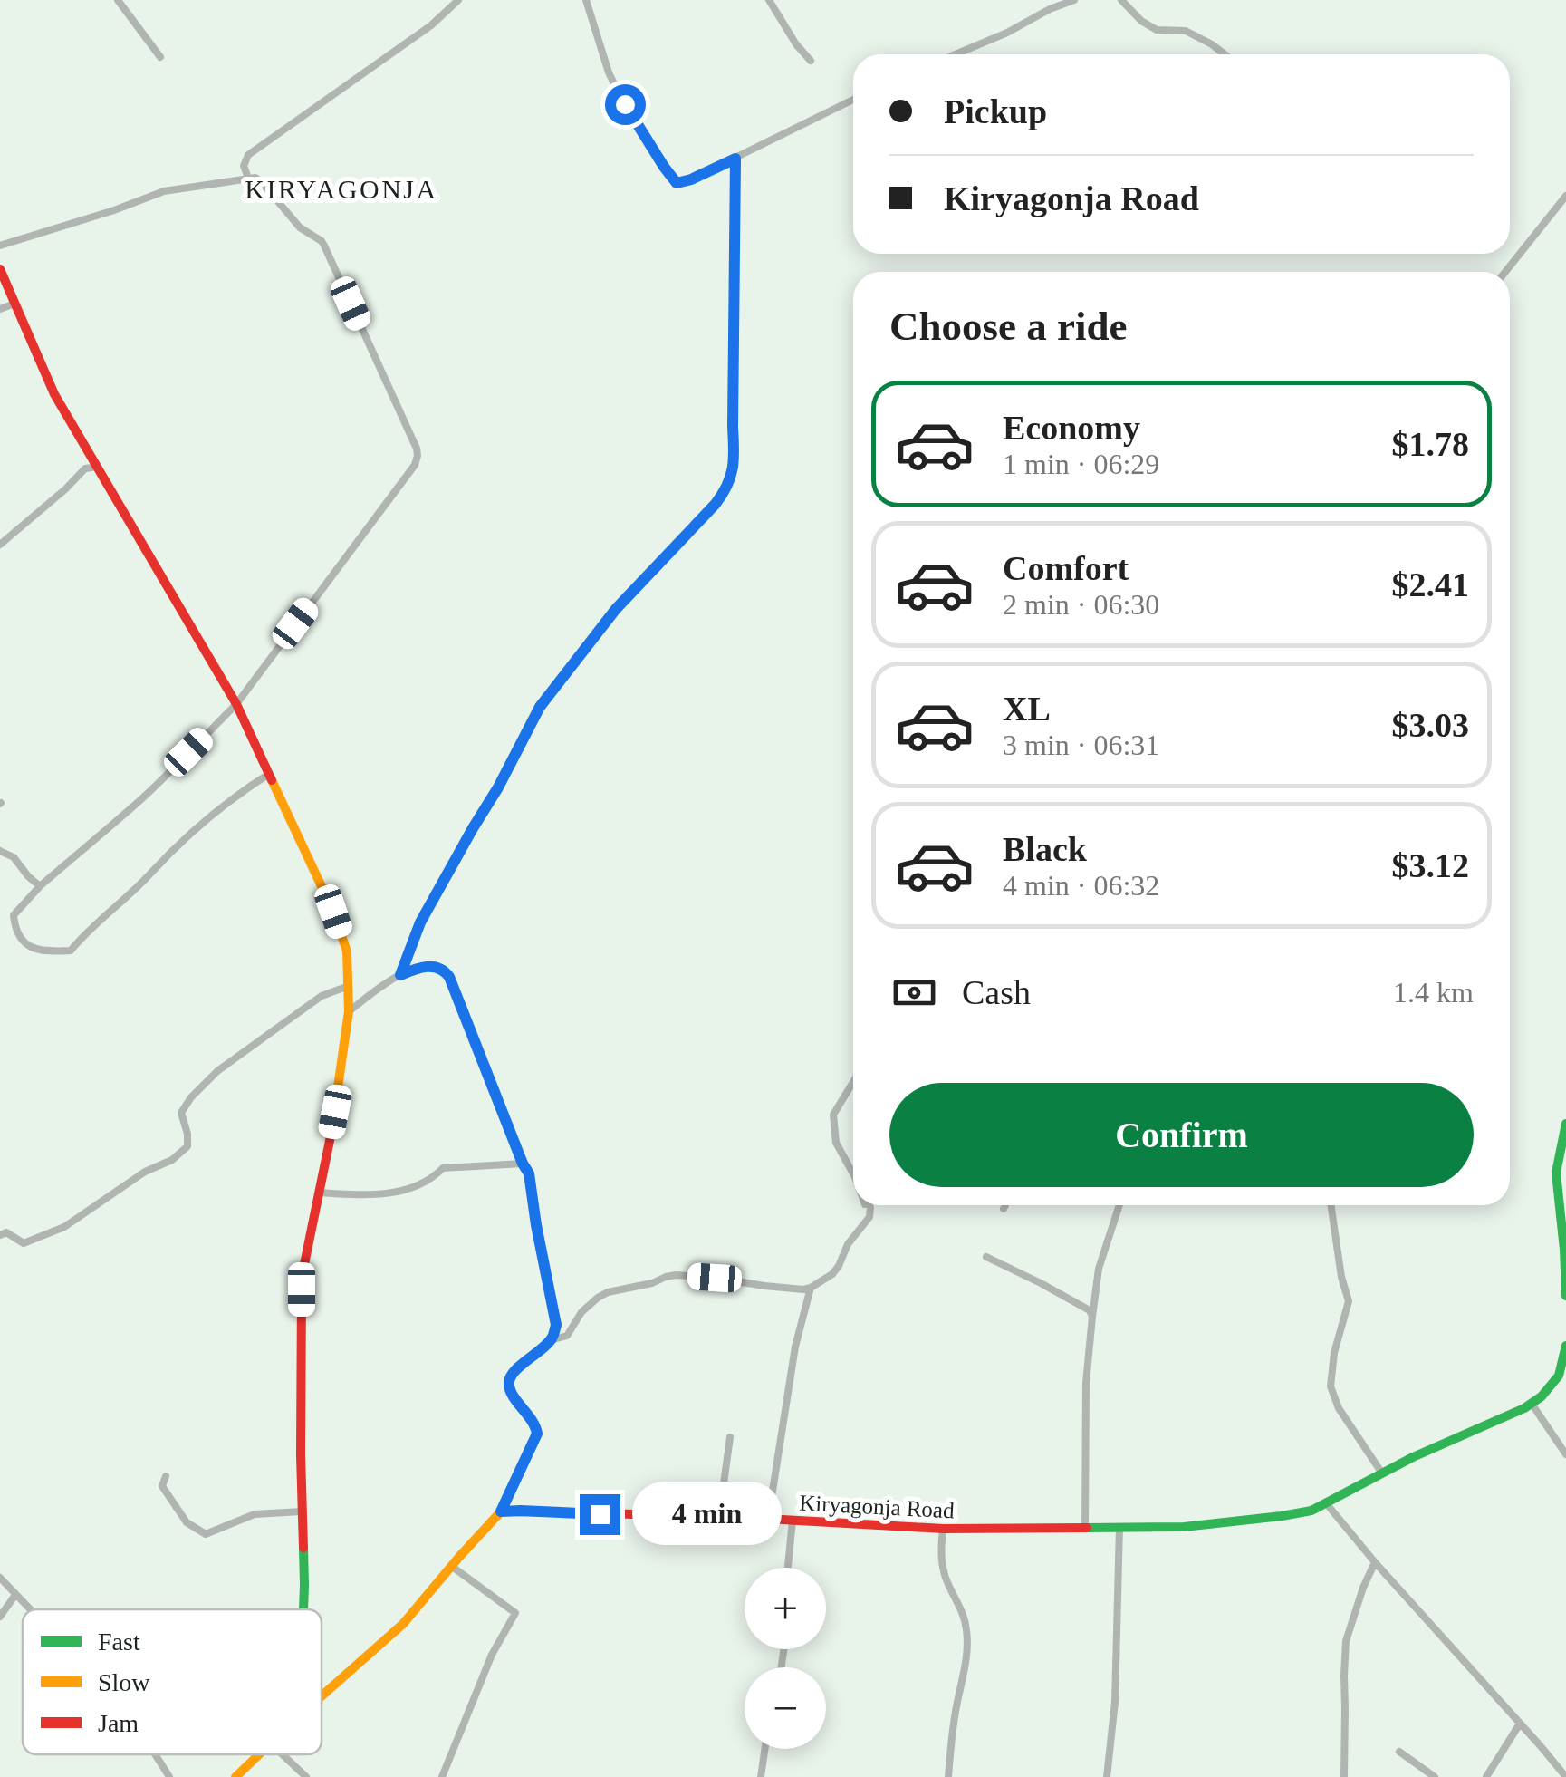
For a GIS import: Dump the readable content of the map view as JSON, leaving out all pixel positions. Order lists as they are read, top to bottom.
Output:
{
  "streets": {
    "street": ["Kiryagonja Road"]
  },
  "districts": ["KIRYAGONJA"],
  "legend": ["Fast", "Slow", "Jam"],
  "page": {
    "banner": ["Pickup", "Kiryagonja Road"],
    "heading": "Choose a ride",
    "list": [
      {
        "name": "Economy",
        "note": "1 min · 06:29",
        "value": "$1.78"
      },
      {
        "name": "Comfort",
        "note": "2 min · 06:30",
        "value": "$2.41"
      },
      {
        "name": "XL",
        "note": "3 min · 06:31",
        "value": "$3.03"
      },
      {
        "name": "Black",
        "note": "4 min · 06:32",
        "value": "$3.12"
      }
    ],
    "pay": ["Cash", "1.4 km"],
    "buttons": "Confirm",
    "bubble": "4 min",
    "map_buttons": ["+", "−"]
  }
}
